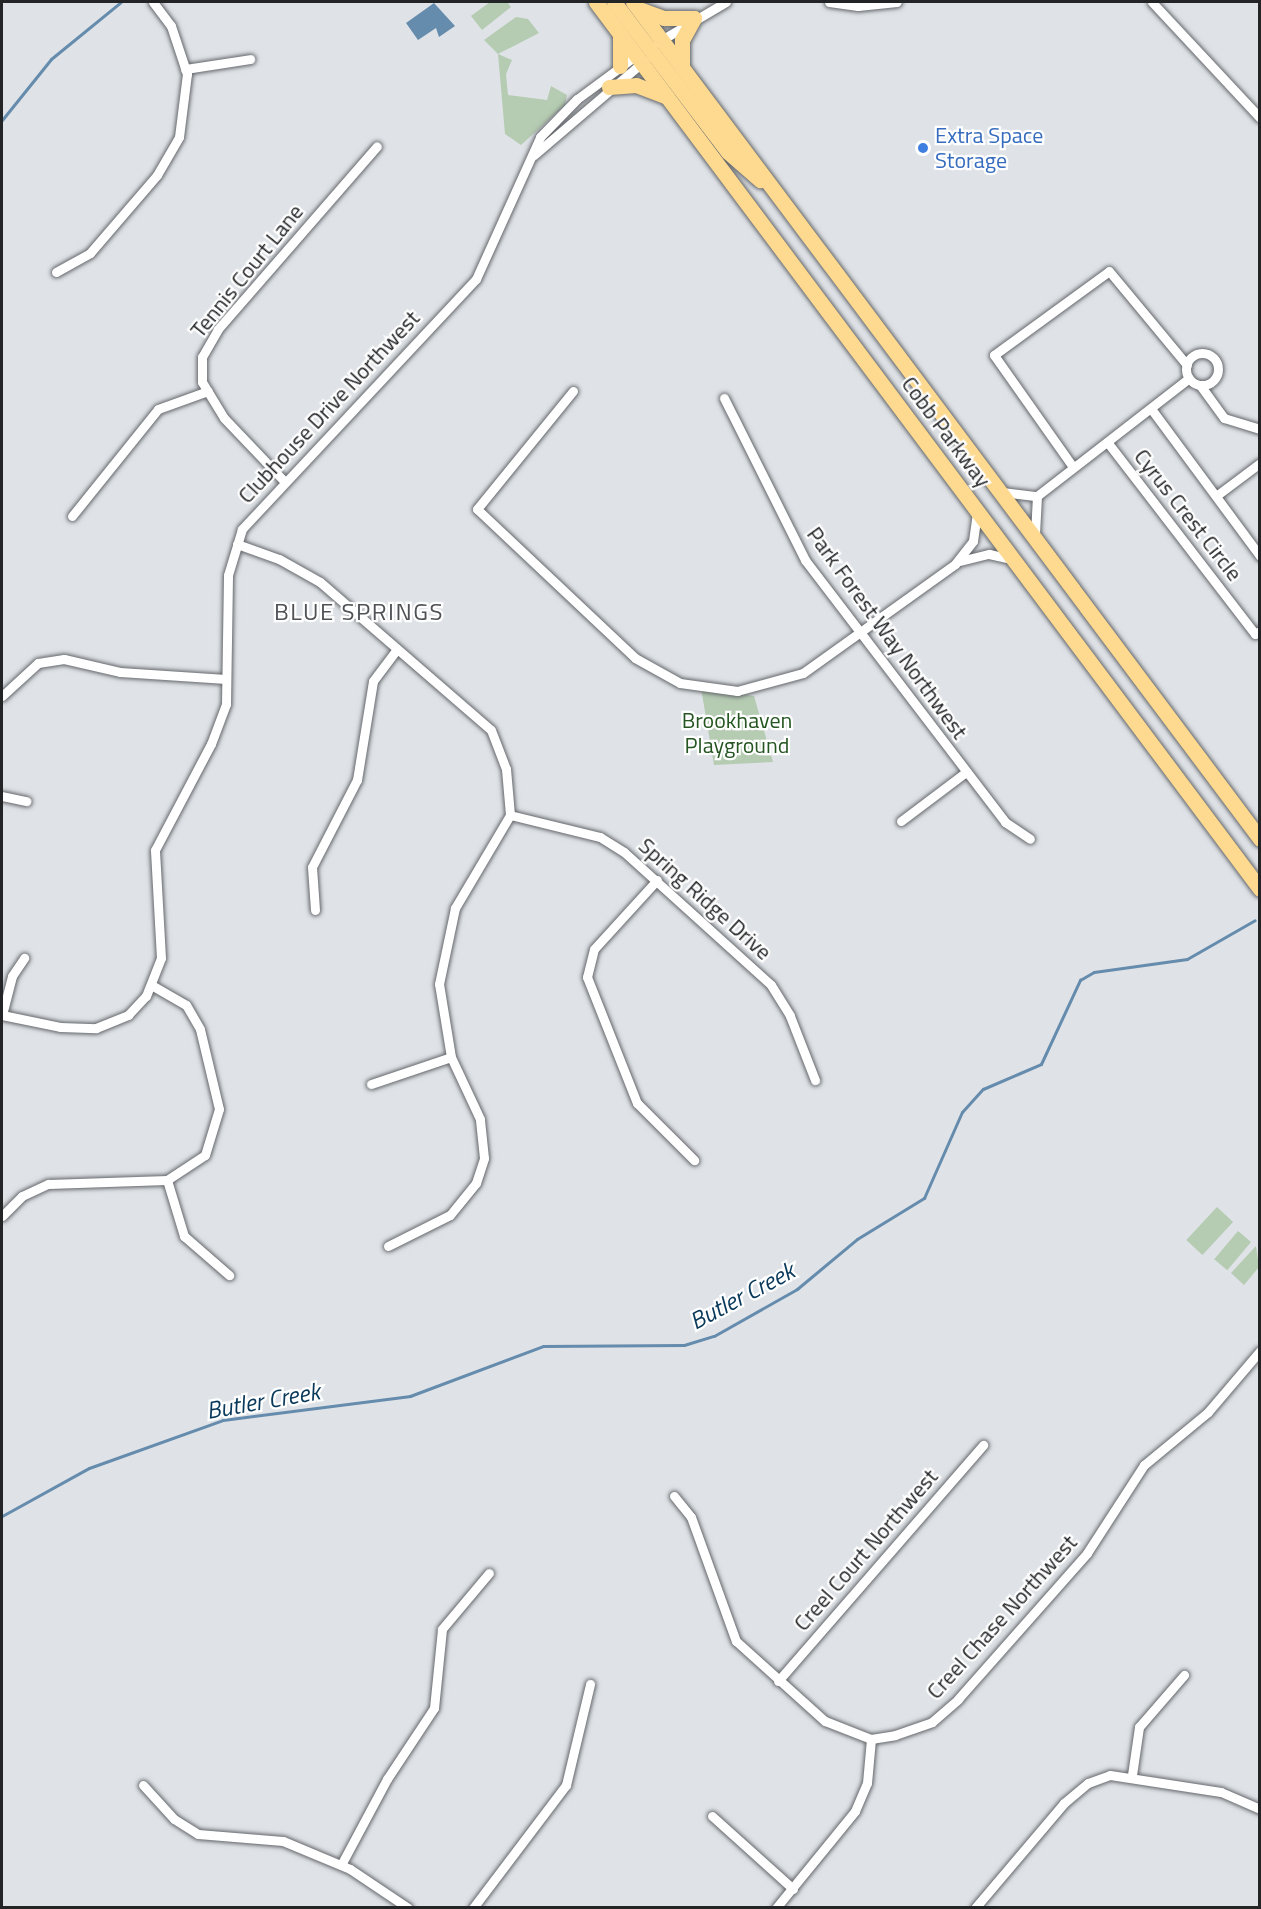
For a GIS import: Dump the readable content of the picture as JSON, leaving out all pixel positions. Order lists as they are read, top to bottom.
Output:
{
  "streets": {
    "main road": ["Cobb Parkway"],
    "street": [
      "Tennis Court Lane",
      "Clubhouse Drive Northwest",
      "Cyrus Crest Circle",
      "Park Forest Way Northwest",
      "Spring Ridge Drive",
      "Creel Court Northwest",
      "Creel Chase Northwest"
    ]
  },
  "crossings": [
    ["Tennis Court Lane", "Clubhouse Drive Northwest"],
    ["Clubhouse Drive Northwest", "Cobb Parkway"]
  ],
  "districts": ["BLUE SPRINGS"],
  "water": ["Butler Creek"],
  "parks": ["Brookhaven Playground"],
  "places": ["Extra Space Storage"]
}
